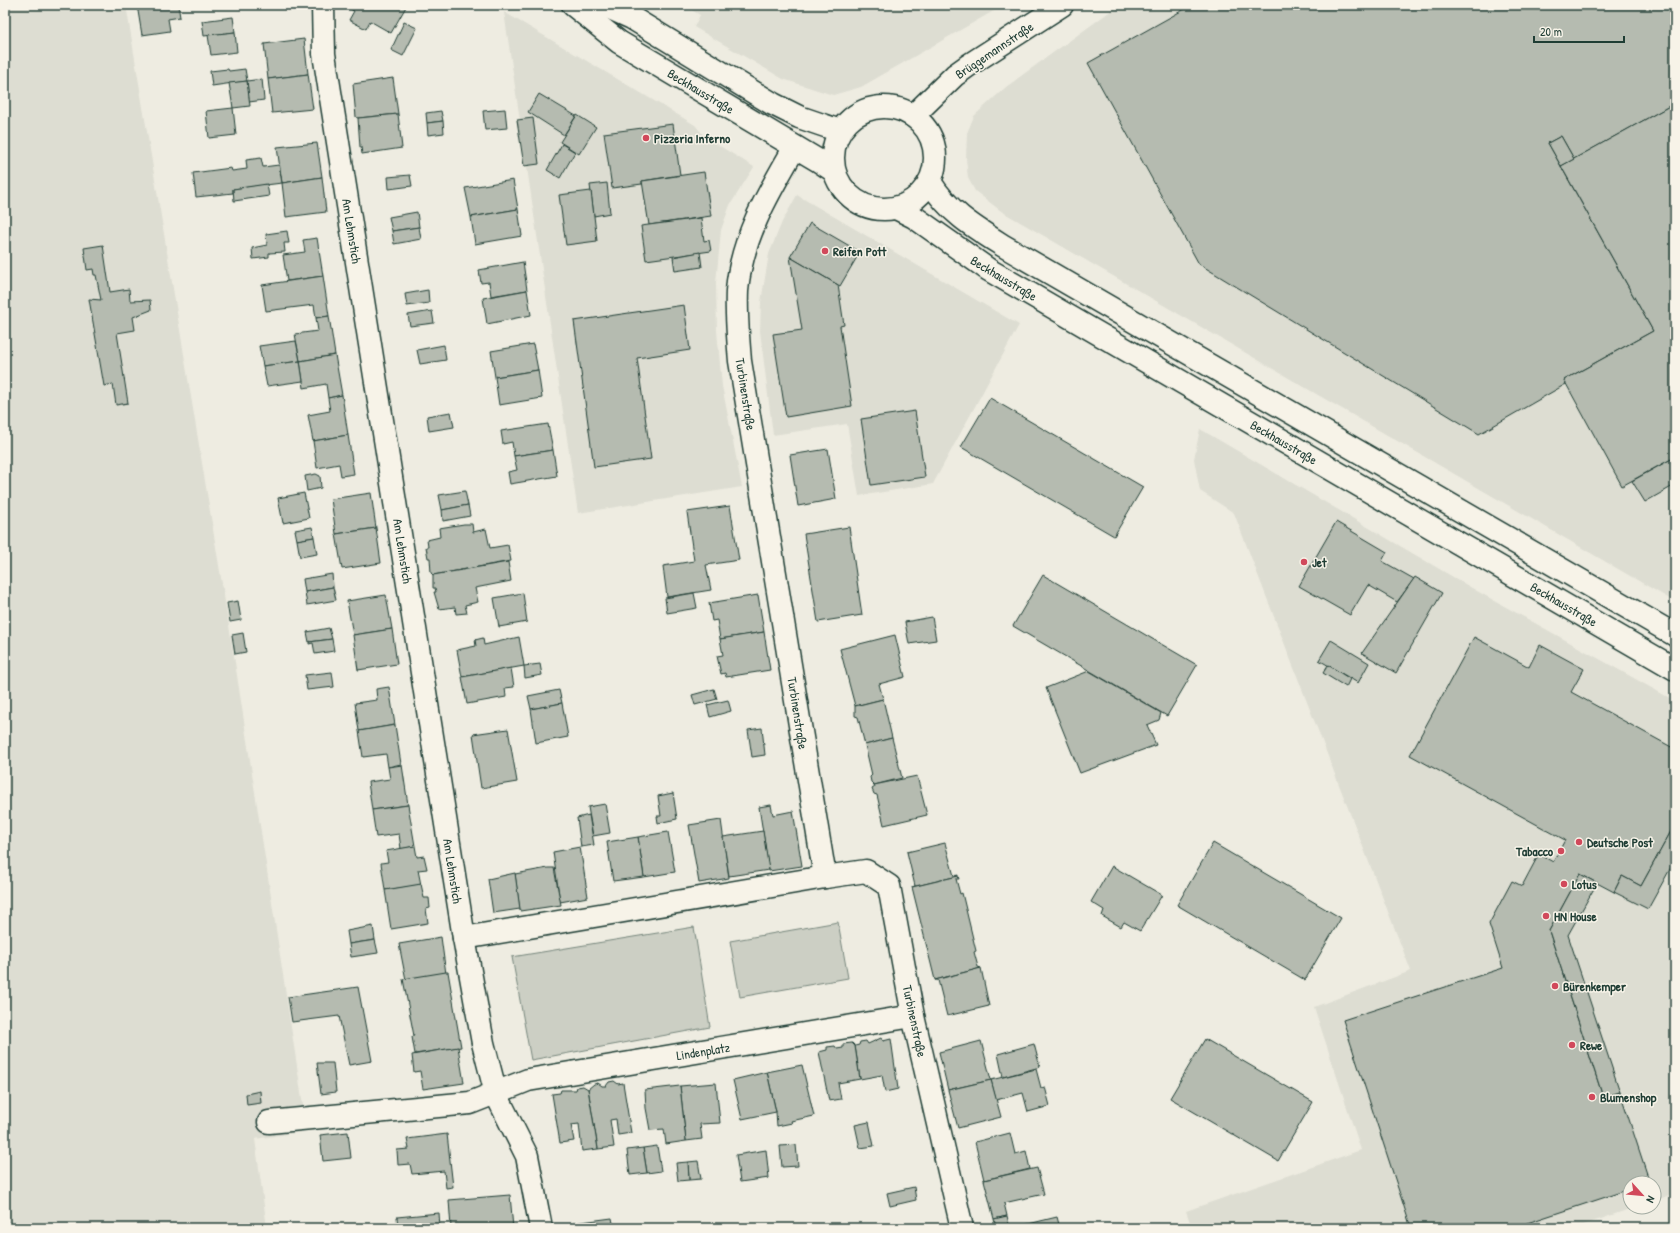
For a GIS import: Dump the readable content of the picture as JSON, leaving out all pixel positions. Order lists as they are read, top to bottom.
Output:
{
  "streets": {
    "street": [
      "Brüggemannstraße",
      "Beckhausstraße",
      "Am Lehmstich",
      "Turbinenstraße",
      "Lindenplatz"
    ]
  },
  "crossings": [
    ["Brüggemannstraße", "Beckhausstraße"],
    ["Beckhausstraße", "Turbinenstraße"],
    ["Am Lehmstich", "Lindenplatz"],
    ["Turbinenstraße", "Lindenplatz"]
  ],
  "places": [
    "Pizzeria Inferno",
    "Reifen Pott",
    "Jet",
    "Deutsche Post",
    "Tabacco",
    "Lotus",
    "HN House",
    "Bürenkemper",
    "Rewe",
    "Blumenshop"
  ],
  "scale_bar": "20 m",
  "north": "bottom right"
}
